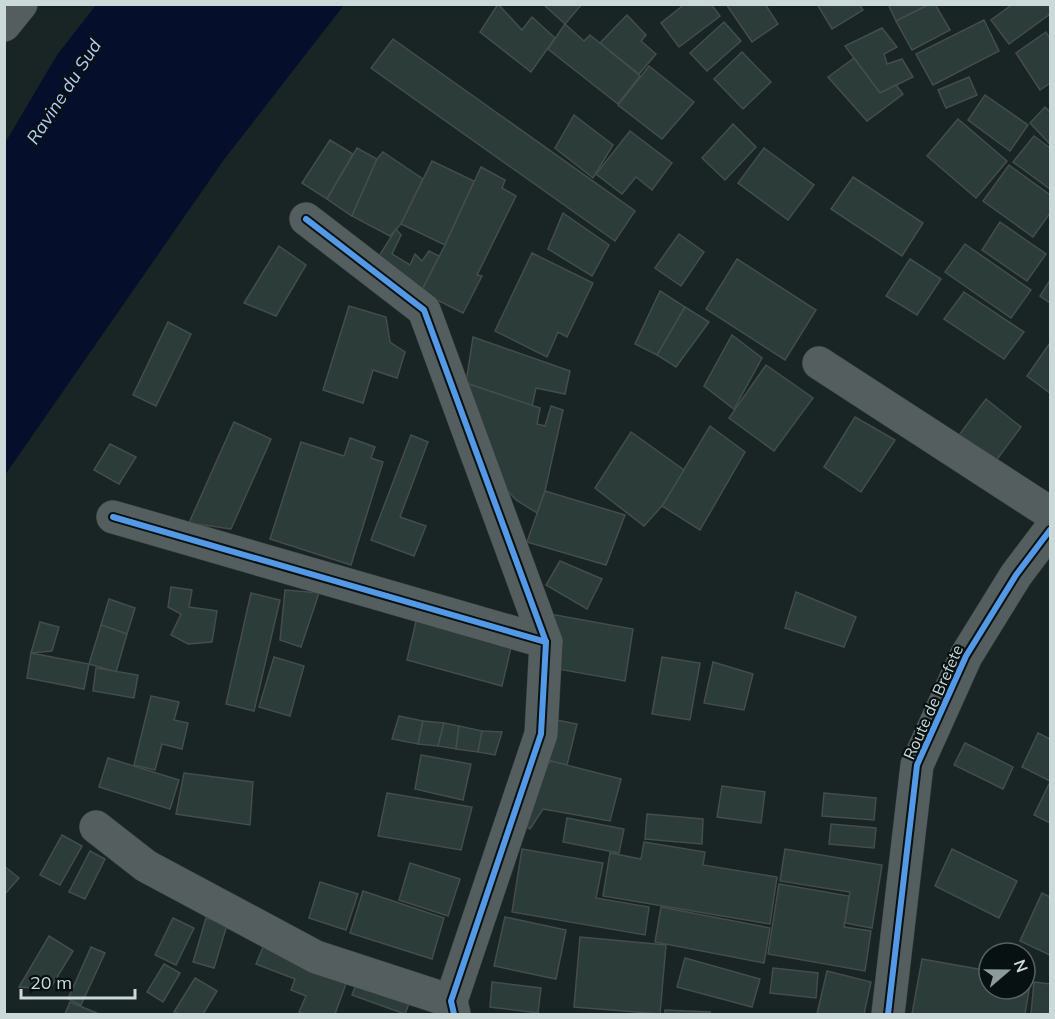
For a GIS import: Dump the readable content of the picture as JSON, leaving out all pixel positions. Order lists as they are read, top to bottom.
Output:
{
  "streets": {
    "street": ["Route de Brefete"]
  },
  "water": ["Ravine du Sud"],
  "scale_bar": "20 m",
  "north": "right"
}
